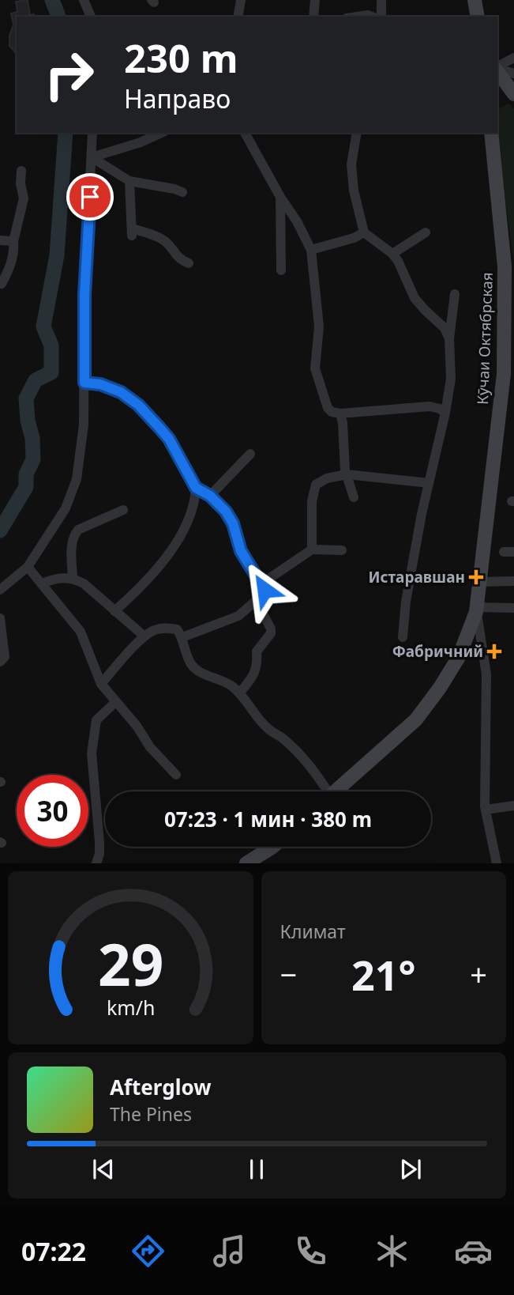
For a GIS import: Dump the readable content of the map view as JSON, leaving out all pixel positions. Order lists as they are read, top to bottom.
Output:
{
  "streets": {
    "main road": ["Кӯчаи Октябрская"]
  },
  "places": {
    "health": ["Истаравшан", "Фабричний"]
  },
  "page": {
    "turn": ["230 m", "Направо"],
    "limit": "30",
    "trip": "07:23 · 1 мин · 380 m",
    "tile": "Климат",
    "heat": ["−", "21°", "+"],
    "song": ["Afterglow", "The Pines"],
    "tabs": "07:22",
    "gauge": ["29", "km/h"]
  }
}
